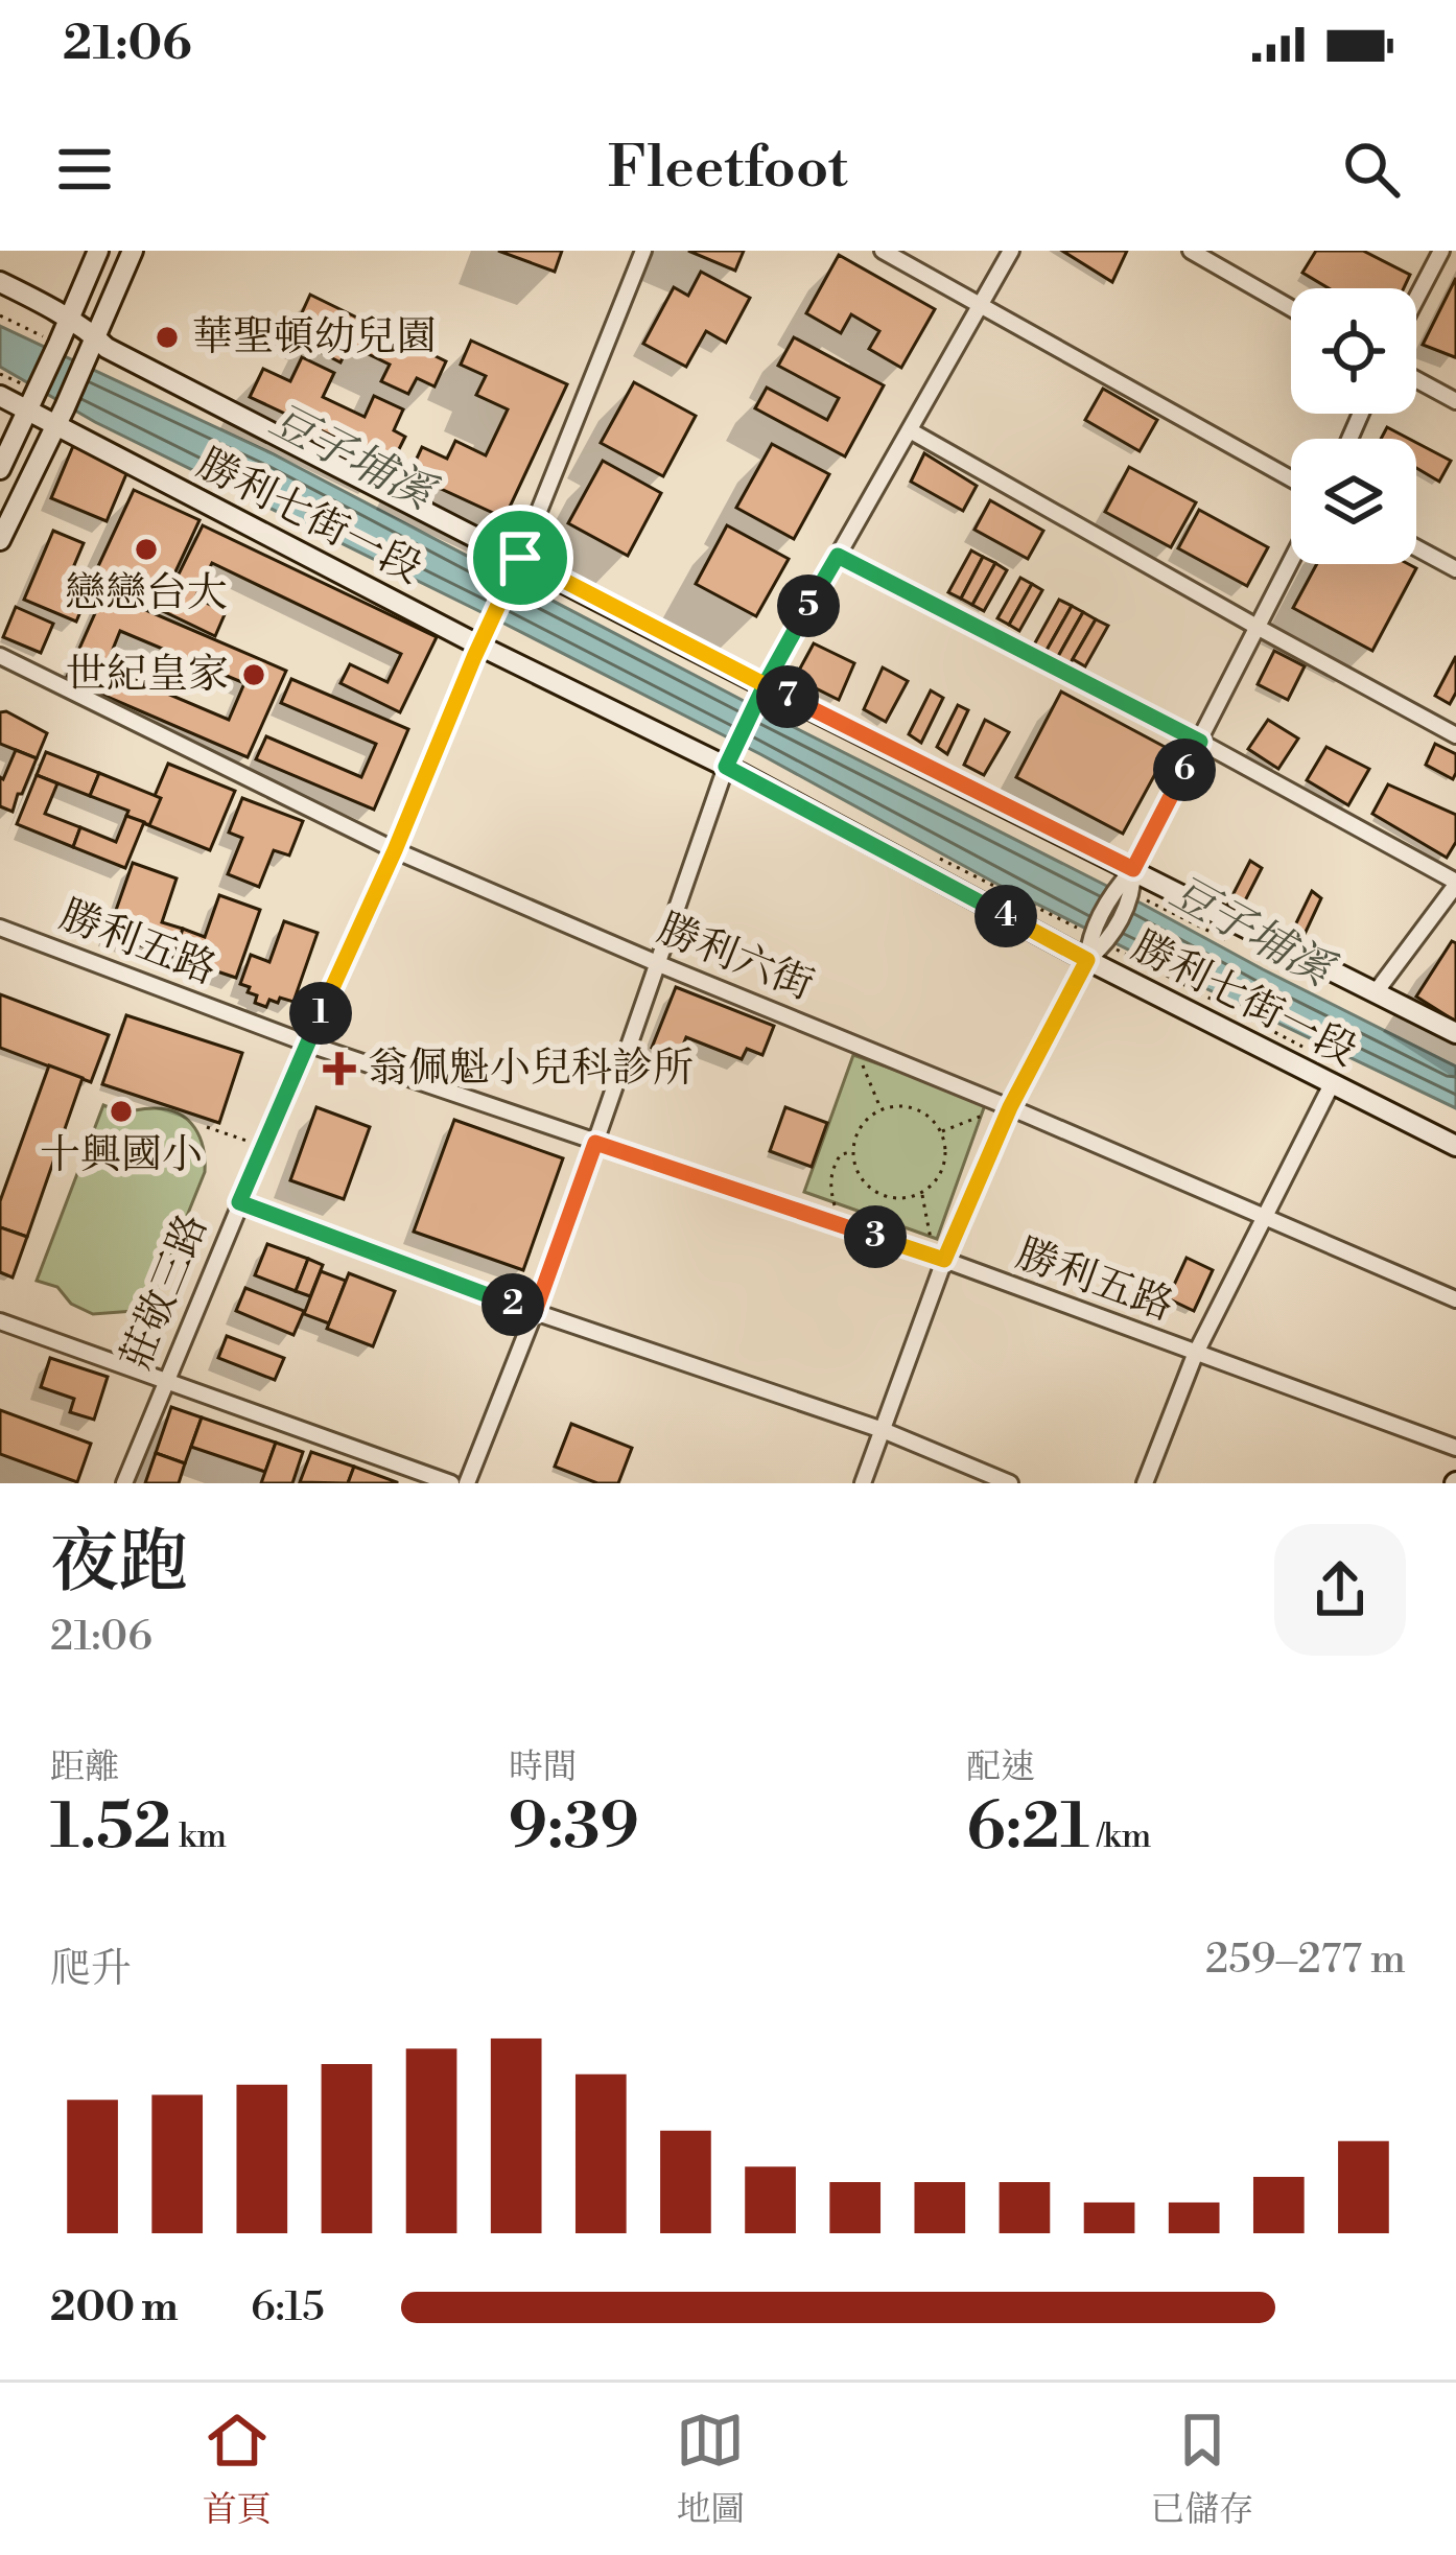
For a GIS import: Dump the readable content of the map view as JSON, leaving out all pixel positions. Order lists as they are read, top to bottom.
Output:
{
  "streets": {
    "street": [
      "勝利七街一段",
      "勝利五路",
      "勝利六街",
      "莊敬三路"
    ]
  },
  "crossings": [
    ["勝利七街一段", "莊敬三路"],
    ["勝利五路", "莊敬三路"],
    ["勝利六街", "莊敬三路"]
  ],
  "water": ["豆子埔溪"],
  "places": {
    "other": [
      "華聖頓幼兒園",
      "戀戀台大",
      "世紀皇家",
      "十興國小"
    ],
    "health": ["翁佩魁小兒科診所"]
  },
  "page": {
    "status": "21:06",
    "header": "Fleetfoot",
    "pins": [
      "5",
      "7",
      "6",
      "4",
      "1",
      "3",
      "2"
    ],
    "heading": ["夜跑", "21:06"],
    "stats": [
      ["距離", "1.52 km"],
      ["時間", "9:39"],
      ["配速", "6:21 /km"]
    ],
    "chart": ["爬升", "259–277 m"],
    "list": [
      {
        "name": "200 m",
        "note": "6:15"
      }
    ],
    "tabs": ["首頁", "地圖", "已儲存"]
  }
}
